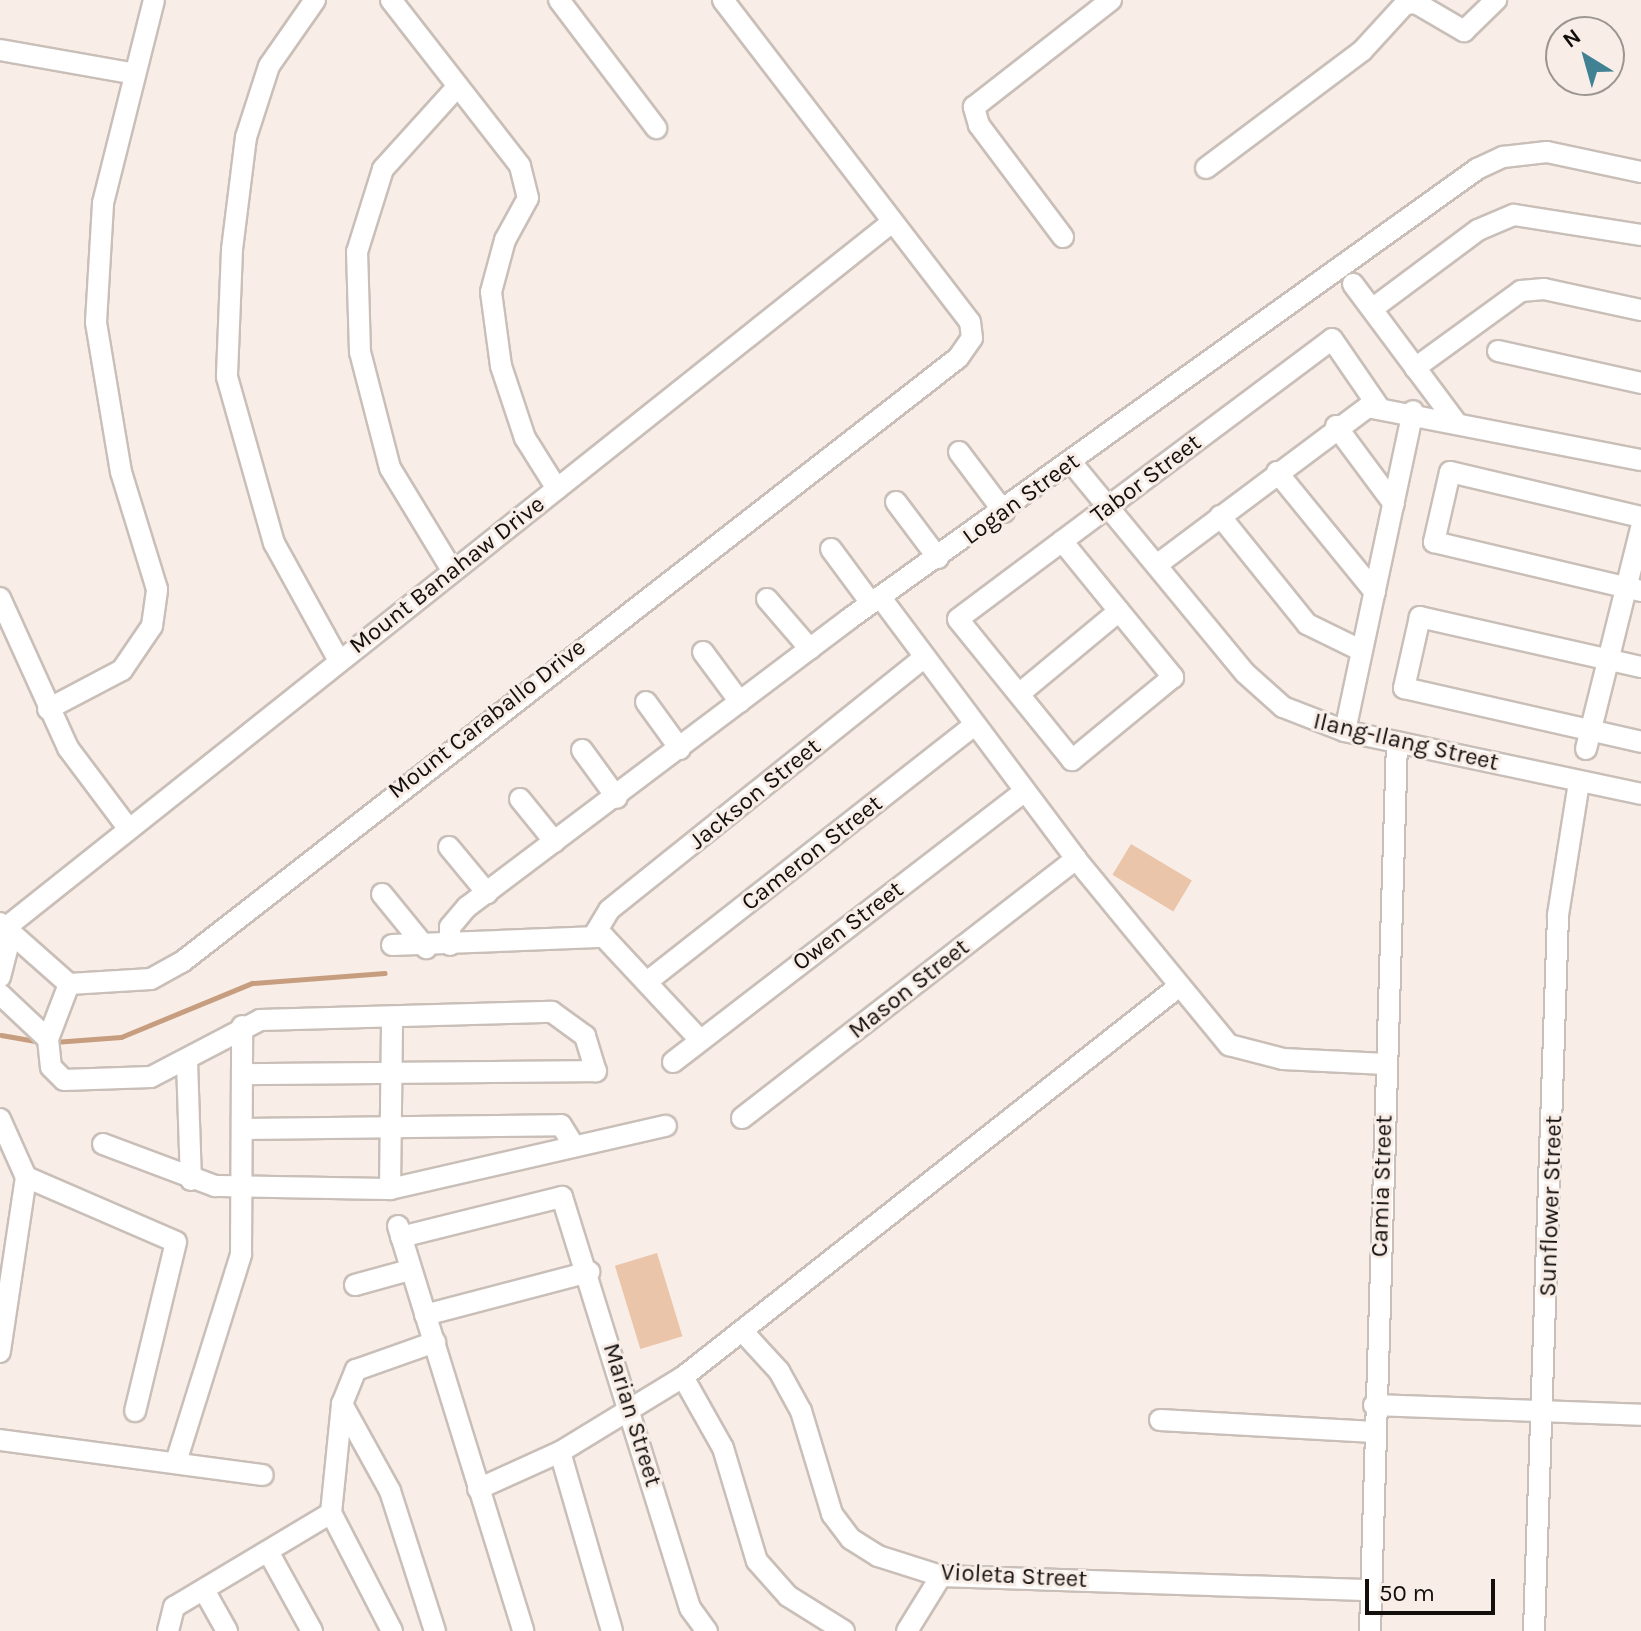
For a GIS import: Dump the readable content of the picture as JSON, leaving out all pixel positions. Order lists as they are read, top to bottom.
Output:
{
  "streets": {
    "street": [
      "Tabor Street",
      "Logan Street",
      "Mount Banahaw Drive",
      "Mount Caraballo Drive",
      "Ilang-Ilang Street",
      "Jackson Street",
      "Cameron Street",
      "Owen Street",
      "Mason Street",
      "Camia Street",
      "Sunflower Street",
      "Marian Street",
      "Violeta Street"
    ]
  },
  "crossings": [
    ["Tabor Street", "Ilang-Ilang Street"],
    ["Logan Street", "Ilang-Ilang Street"],
    ["Mount Banahaw Drive", "Mount Caraballo Drive"],
    ["Ilang-Ilang Street", "Camia Street"],
    ["Ilang-Ilang Street", "Sunflower Street"],
    ["Camia Street", "Violeta Street"]
  ],
  "scale_bar": "50 m",
  "north": "top left"
}
